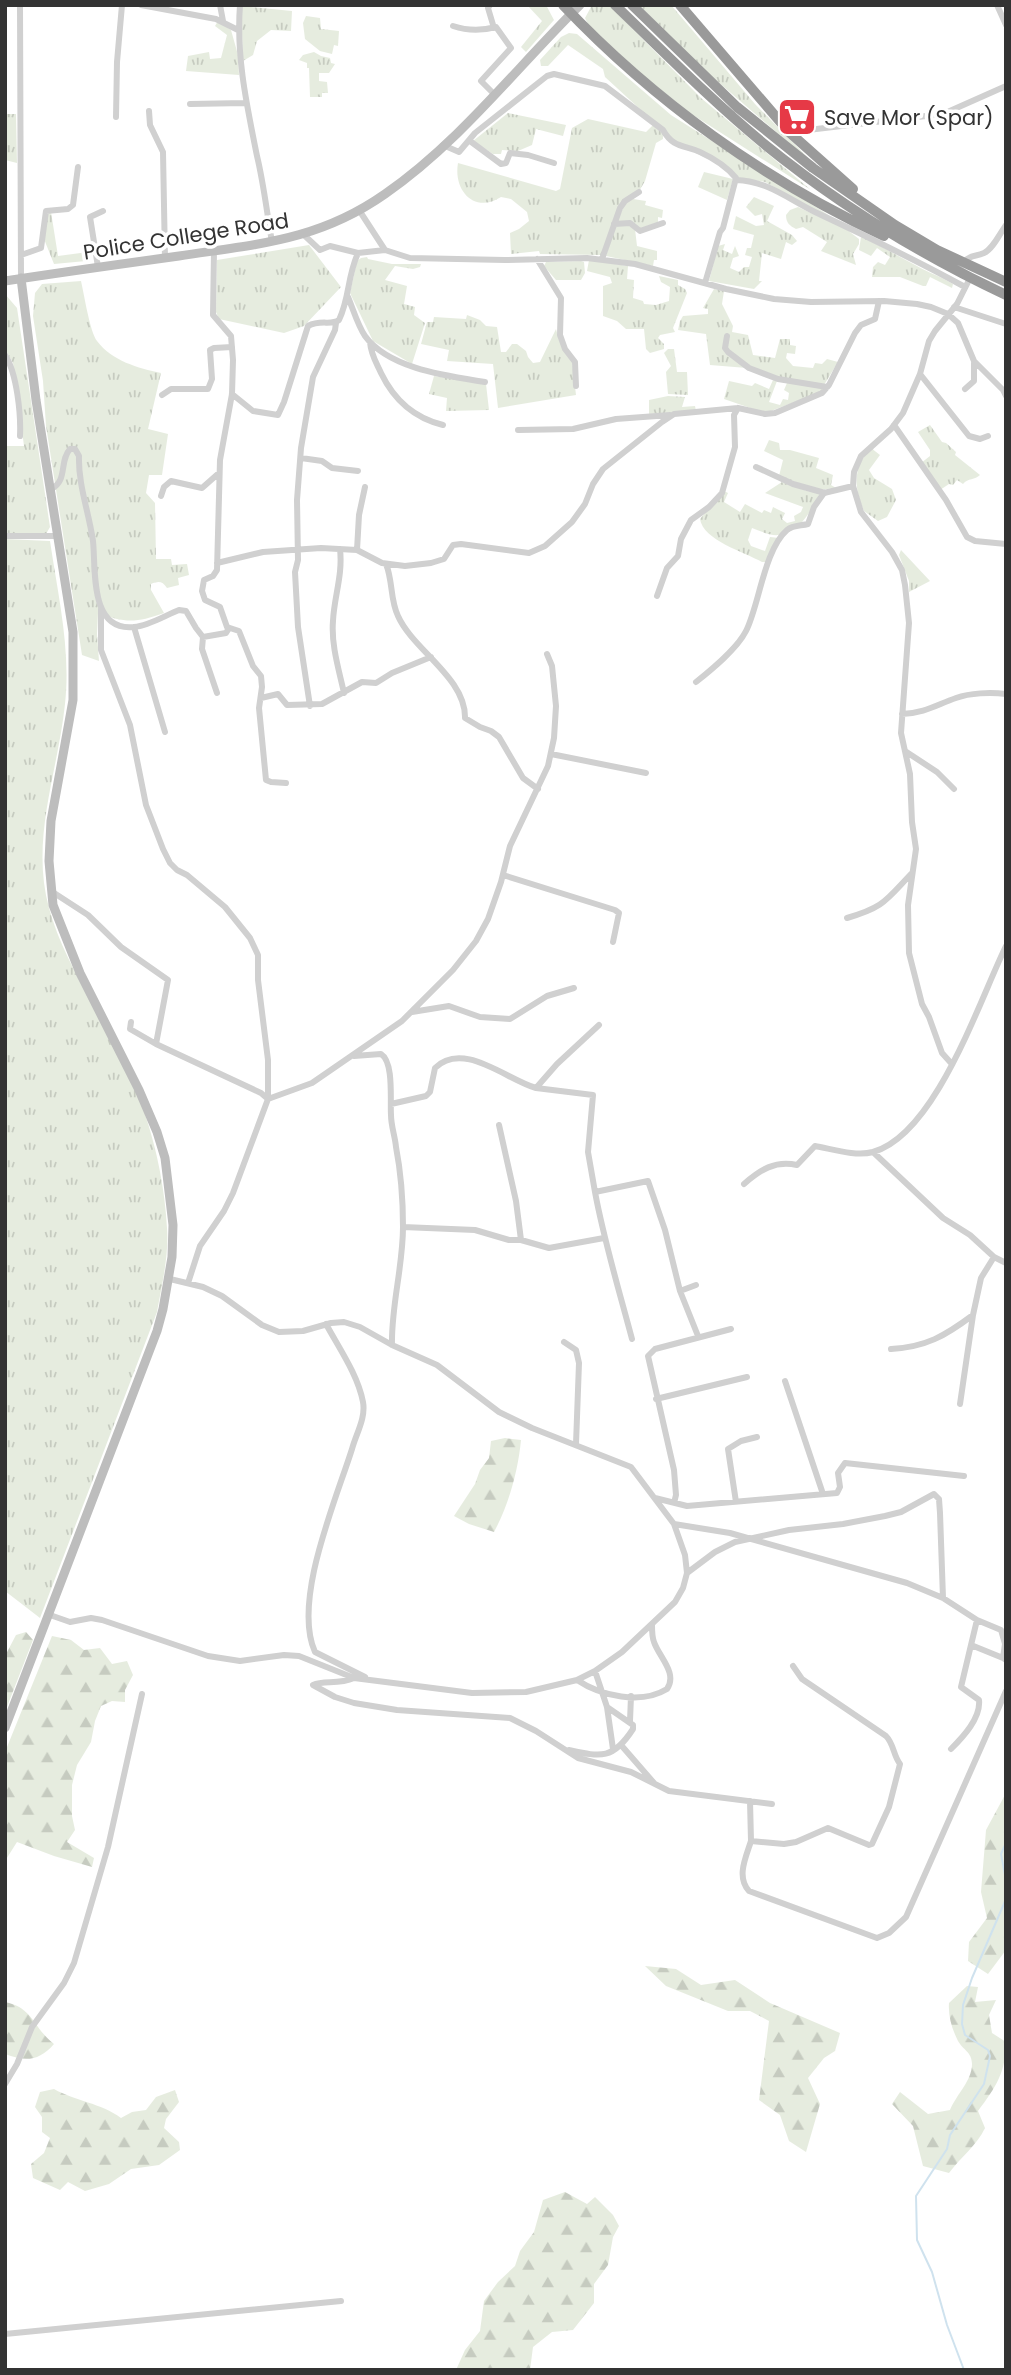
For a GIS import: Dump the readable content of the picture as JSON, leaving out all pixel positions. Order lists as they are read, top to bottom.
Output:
{
  "streets": {
    "street": ["Police College Road"]
  },
  "places": {
    "supermarket": ["Save Mor (Spar)"]
  }
}
